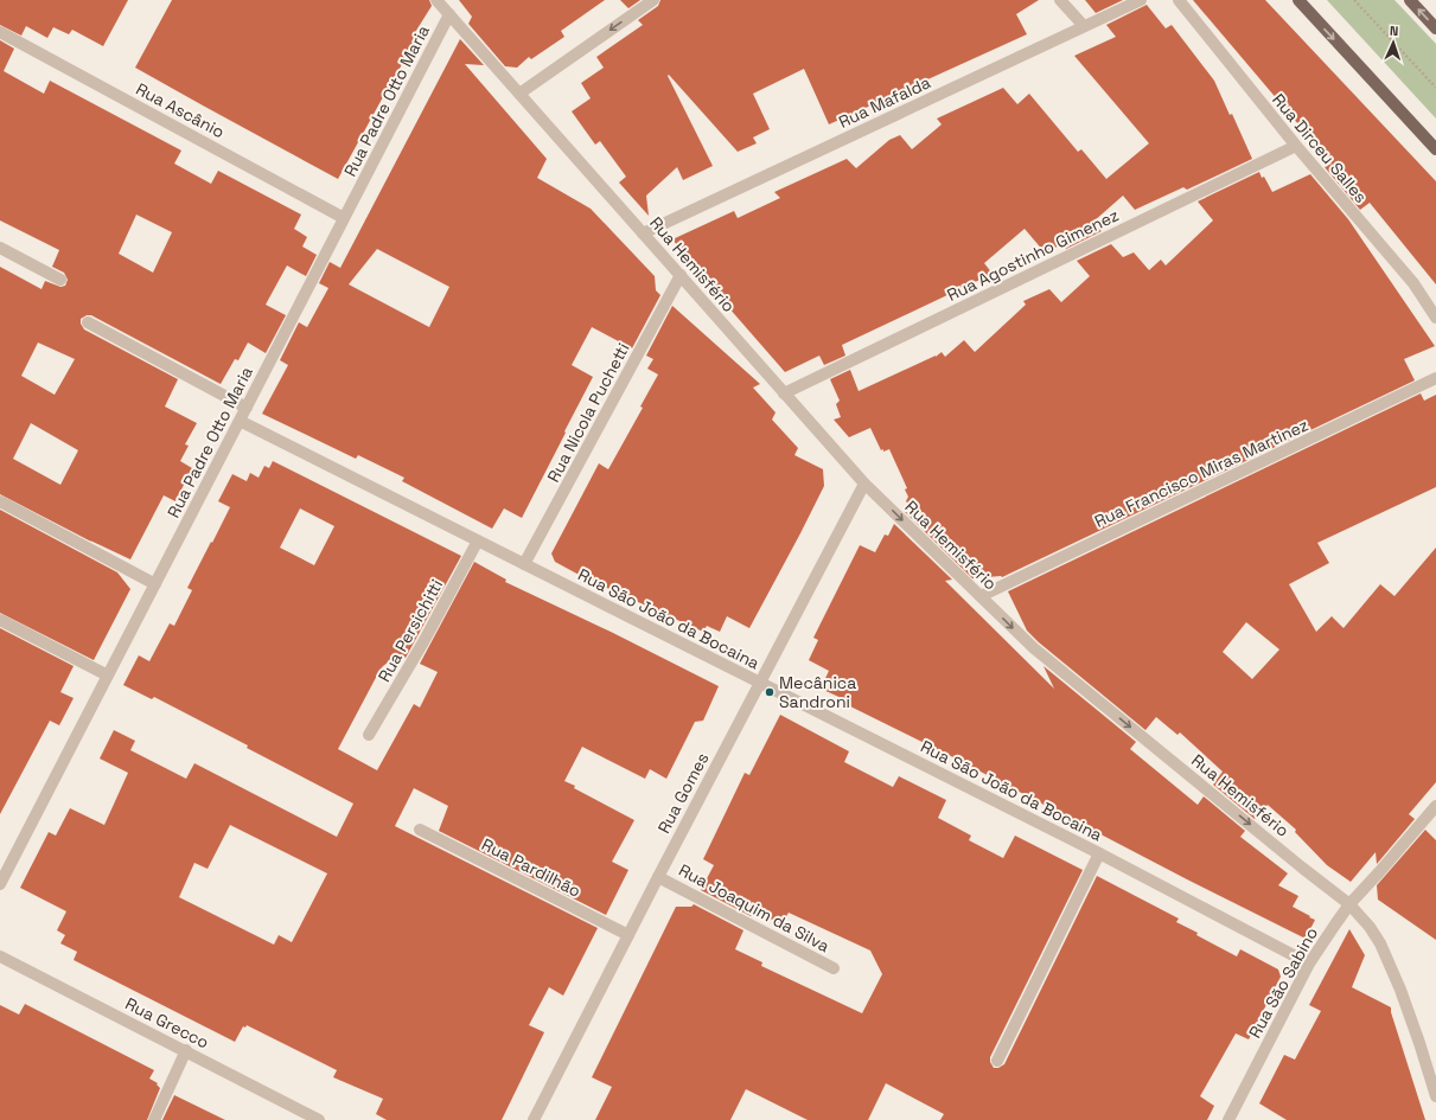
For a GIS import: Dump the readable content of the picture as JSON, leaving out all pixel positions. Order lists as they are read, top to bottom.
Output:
{
  "streets": {
    "street": [
      "Rua Padre Otto Maria",
      "Rua Mafalda",
      "Rua Ascânio",
      "Rua Dirceu Salles",
      "Rua Agostinho Gimenez",
      "Rua Hemisfério",
      "Rua Nicola Puchetti",
      "Rua Francisco Miras Martinez",
      "Rua São João da Bocaina",
      "Rua Persichitti",
      "Rua Gomes",
      "Rua Pardilhão",
      "Rua Joaquim da Silva",
      "Rua São Sabino",
      "Rua Grecco"
    ]
  },
  "crossings": [
    ["Rua Padre Otto Maria", "Rua Ascânio"],
    ["Rua Padre Otto Maria", "Rua Hemisfério"],
    ["Rua Padre Otto Maria", "Rua São João da Bocaina"],
    ["Rua Mafalda", "Rua Hemisfério"],
    ["Rua Dirceu Salles", "Rua Agostinho Gimenez"],
    ["Rua Agostinho Gimenez", "Rua Hemisfério"],
    ["Rua Hemisfério", "Rua Nicola Puchetti"],
    ["Rua Hemisfério", "Rua Francisco Miras Martinez"],
    ["Rua Hemisfério", "Rua Gomes"],
    ["Rua Hemisfério", "Rua São Sabino"],
    ["Rua Nicola Puchetti", "Rua São João da Bocaina"],
    ["Rua São João da Bocaina", "Rua Persichitti"],
    ["Rua São João da Bocaina", "Rua Gomes"],
    ["Rua São João da Bocaina", "Rua São Sabino"],
    ["Rua Gomes", "Rua Pardilhão"],
    ["Rua Gomes", "Rua Joaquim da Silva"]
  ],
  "one_way": ["Rua Hemisfério"],
  "places": ["Mecânica Sandroni"],
  "north": "top"
}
